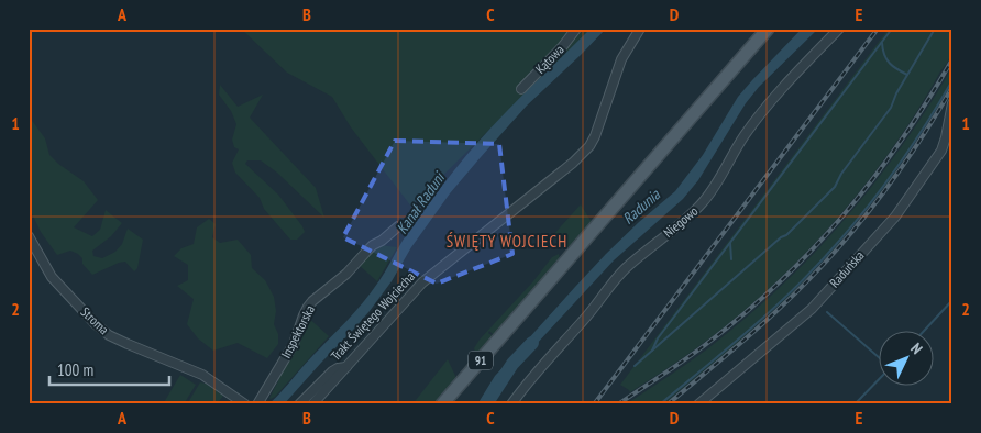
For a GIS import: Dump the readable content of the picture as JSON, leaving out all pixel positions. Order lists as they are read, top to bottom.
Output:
{
  "streets": {
    "main road": ["91"],
    "street": [
      "Kątowa",
      "Niegowo",
      "Raduńska",
      "Trakt Świętego Wojciecha",
      "Stroma",
      "Inspektorska"
    ]
  },
  "districts": ["ŚWIĘTY WOJCIECH"],
  "water": ["Kanał Raduni", "Radunia"],
  "scale_bar": "100 m",
  "north": "top right",
  "grid": {
    "columns": [
      "A",
      "B",
      "C",
      "D",
      "E"
    ],
    "rows": ["1", "2"]
  }
}
